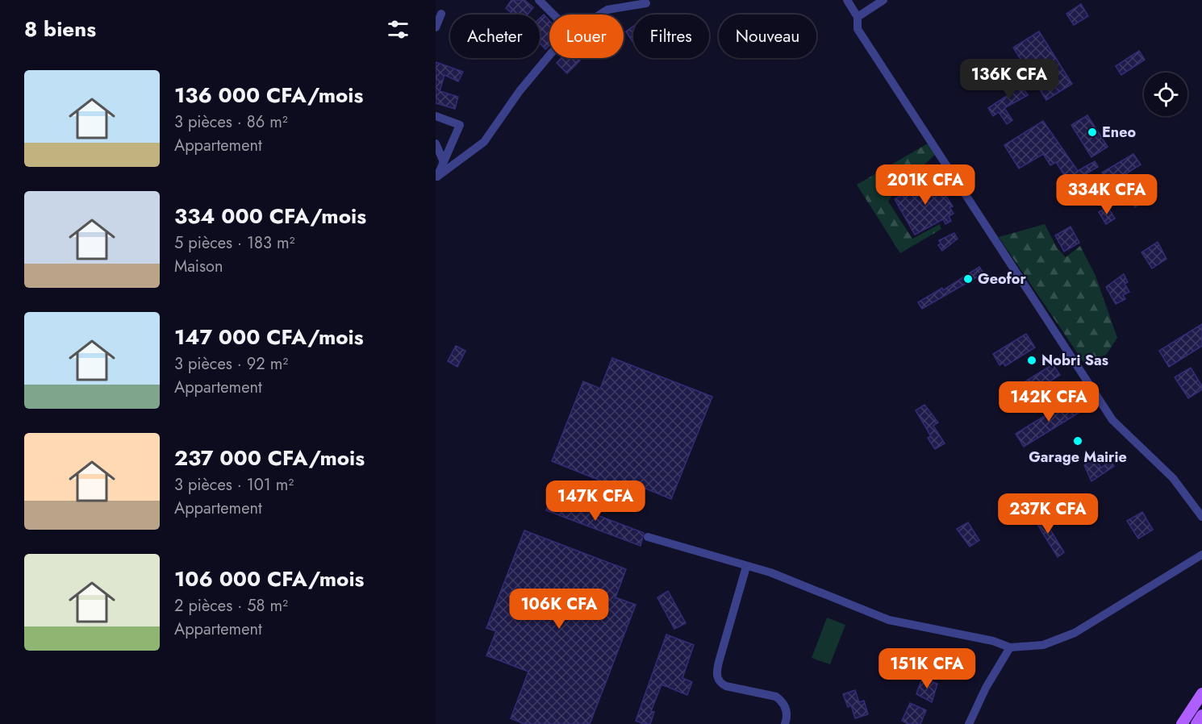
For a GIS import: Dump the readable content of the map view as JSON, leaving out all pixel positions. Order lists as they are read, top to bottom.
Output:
{
  "places": [
    "Eneo",
    "Geofor",
    "Nobri Sas",
    "Garage Mairie"
  ],
  "page": {
    "heading": "8 biens",
    "chip": [
      "Acheter",
      "Louer",
      "Filtres",
      "Nouveau"
    ],
    "list": [
      {
        "name": "136 000 CFA/mois",
        "note": "3 pièces · 86 m² · Appartement"
      },
      {
        "name": "334 000 CFA/mois",
        "note": "5 pièces · 183 m² · Maison"
      },
      {
        "name": "147 000 CFA/mois",
        "note": "3 pièces · 92 m² · Appartement"
      },
      {
        "name": "237 000 CFA/mois",
        "note": "3 pièces · 101 m² · Appartement"
      },
      {
        "name": "106 000 CFA/mois",
        "note": "2 pièces · 58 m² · Appartement"
      }
    ],
    "price": [
      "136K CFA",
      "201K CFA",
      "334K CFA",
      "142K CFA",
      "147K CFA",
      "237K CFA",
      "106K CFA",
      "151K CFA"
    ]
  }
}
